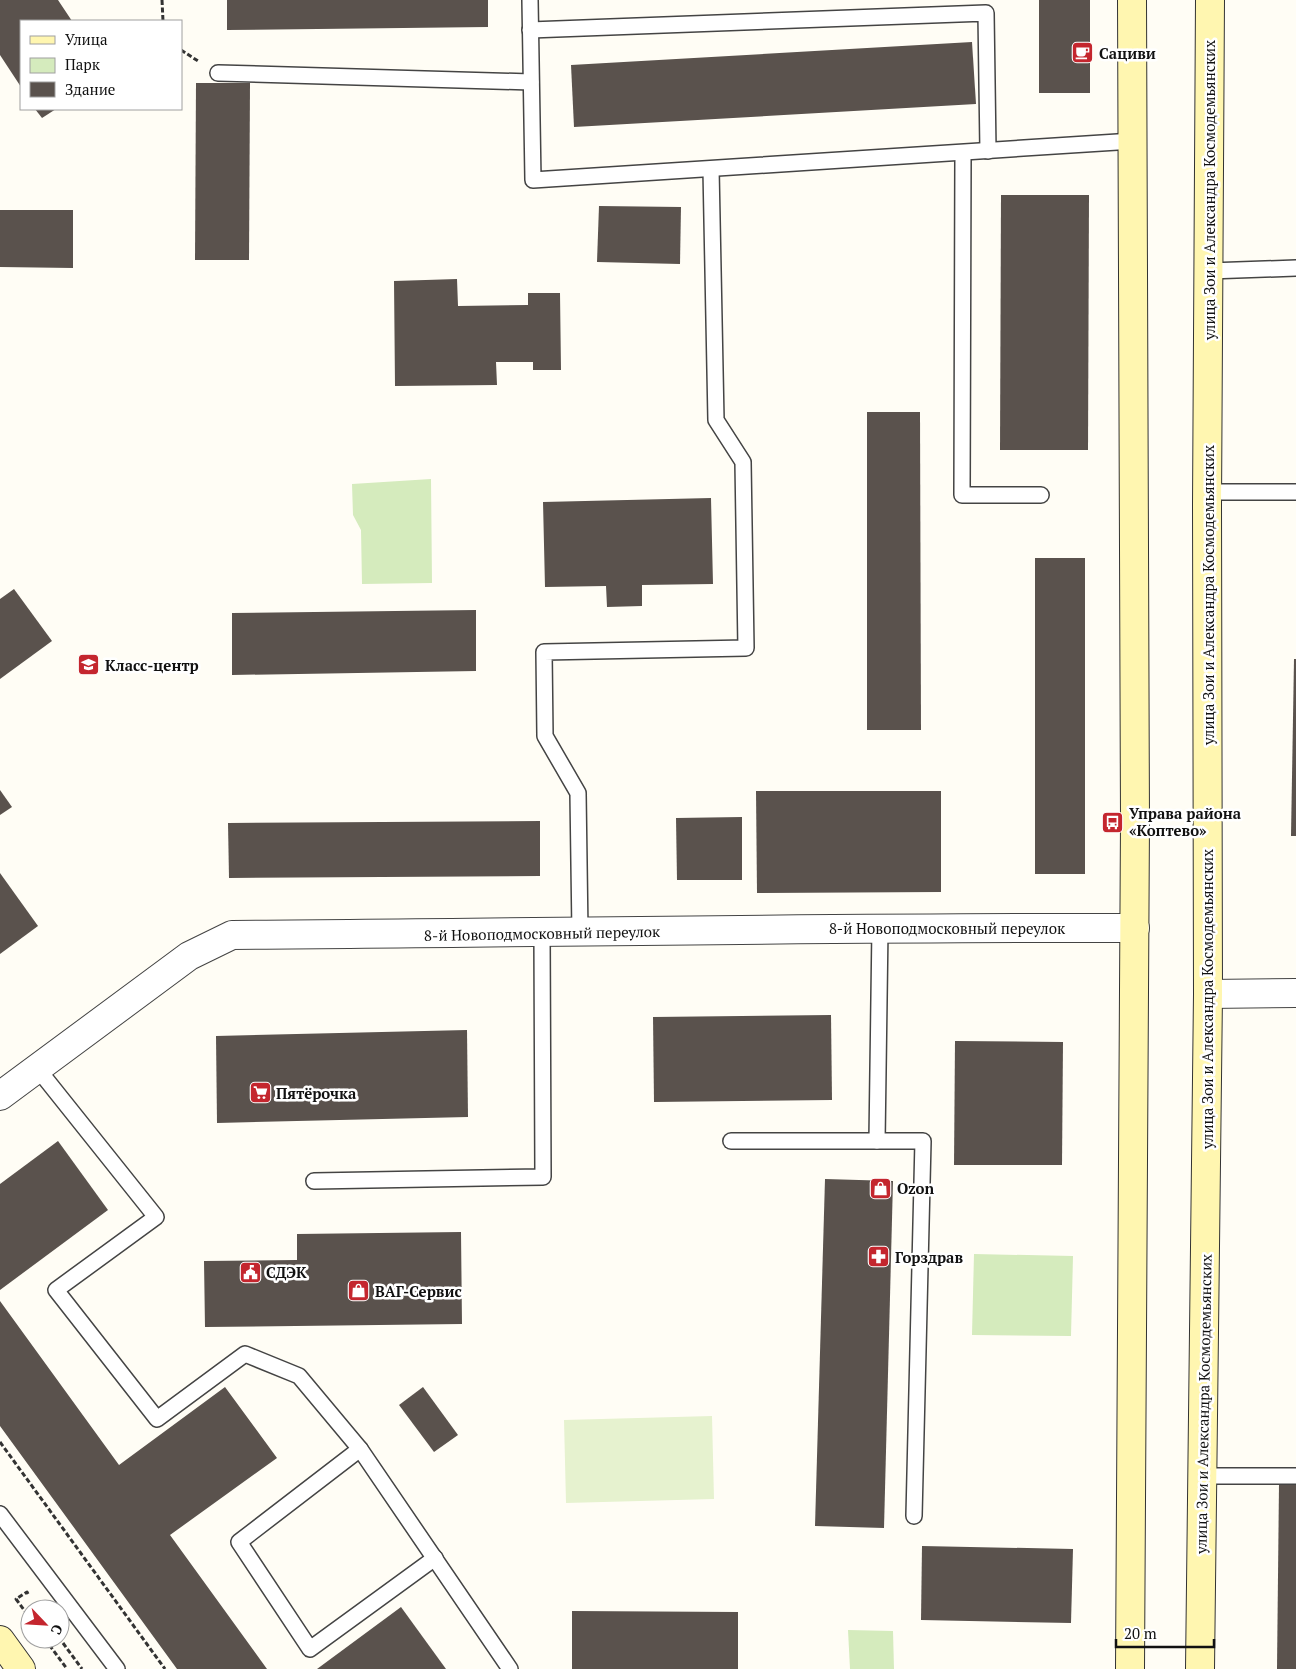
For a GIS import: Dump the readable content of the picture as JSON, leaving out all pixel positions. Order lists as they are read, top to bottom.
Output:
{
  "streets": {
    "main road": ["улица Зои и Александра Космодемьянских"],
    "street": ["8-й Новоподмосковный переулок"]
  },
  "places": {
    "cafe": ["Сациви"],
    "school or university": ["Класс-центр"],
    "bus stop": ["Управа района «Коптево»"],
    "supermarket": ["Пятёрочка"],
    "shop": ["Ozon", "ВАГ-Сервис"],
    "pharmacy": ["Горздрав"],
    "public building": ["СДЭК"]
  },
  "legend": ["Улица", "Парк", "Здание"],
  "scale_bar": "20 m",
  "north": "bottom right"
}
